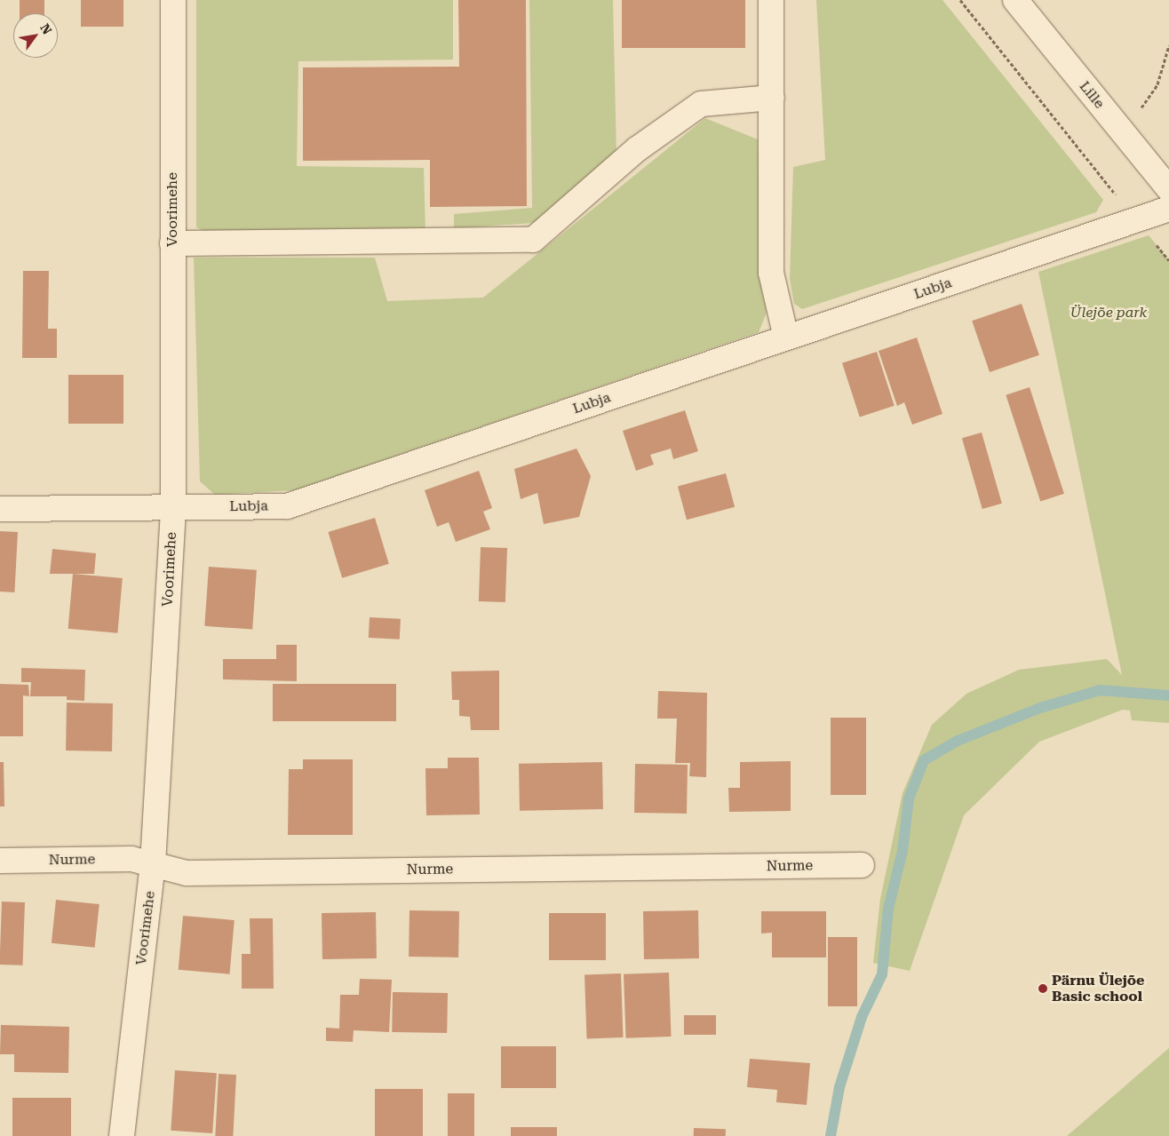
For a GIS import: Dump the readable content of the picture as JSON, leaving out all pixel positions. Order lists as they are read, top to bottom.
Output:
{
  "streets": {
    "street": [
      "Lille",
      "Voorimehe",
      "Lubja",
      "Nurme"
    ]
  },
  "crossings": [
    ["Voorimehe", "Lubja"],
    ["Voorimehe", "Nurme"]
  ],
  "parks": ["Ülejõe park"],
  "places": ["Pärnu Ülejõe Basic school"],
  "north": "top right"
}
